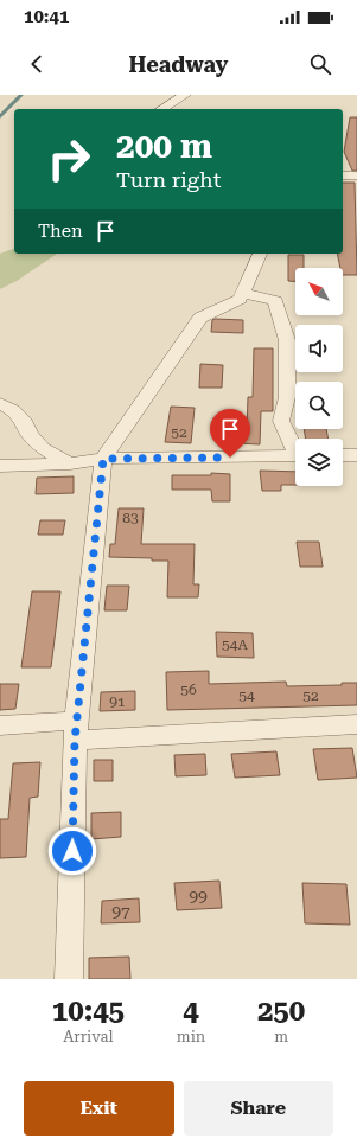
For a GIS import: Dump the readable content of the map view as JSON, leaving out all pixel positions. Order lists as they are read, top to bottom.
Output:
{
  "house_numbers": [
    "52",
    "83",
    "54А",
    "56",
    "54",
    "52",
    "91",
    "99",
    "97"
  ],
  "north": "top left",
  "page": {
    "status": "10:41",
    "header": "Headway",
    "turn": ["200 m", "Turn right"],
    "then": "Then",
    "eta": [
      "10:45",
      "Arrival",
      "4",
      "min",
      "250",
      "m"
    ],
    "buttons": ["Exit", "Share"]
  }
}
